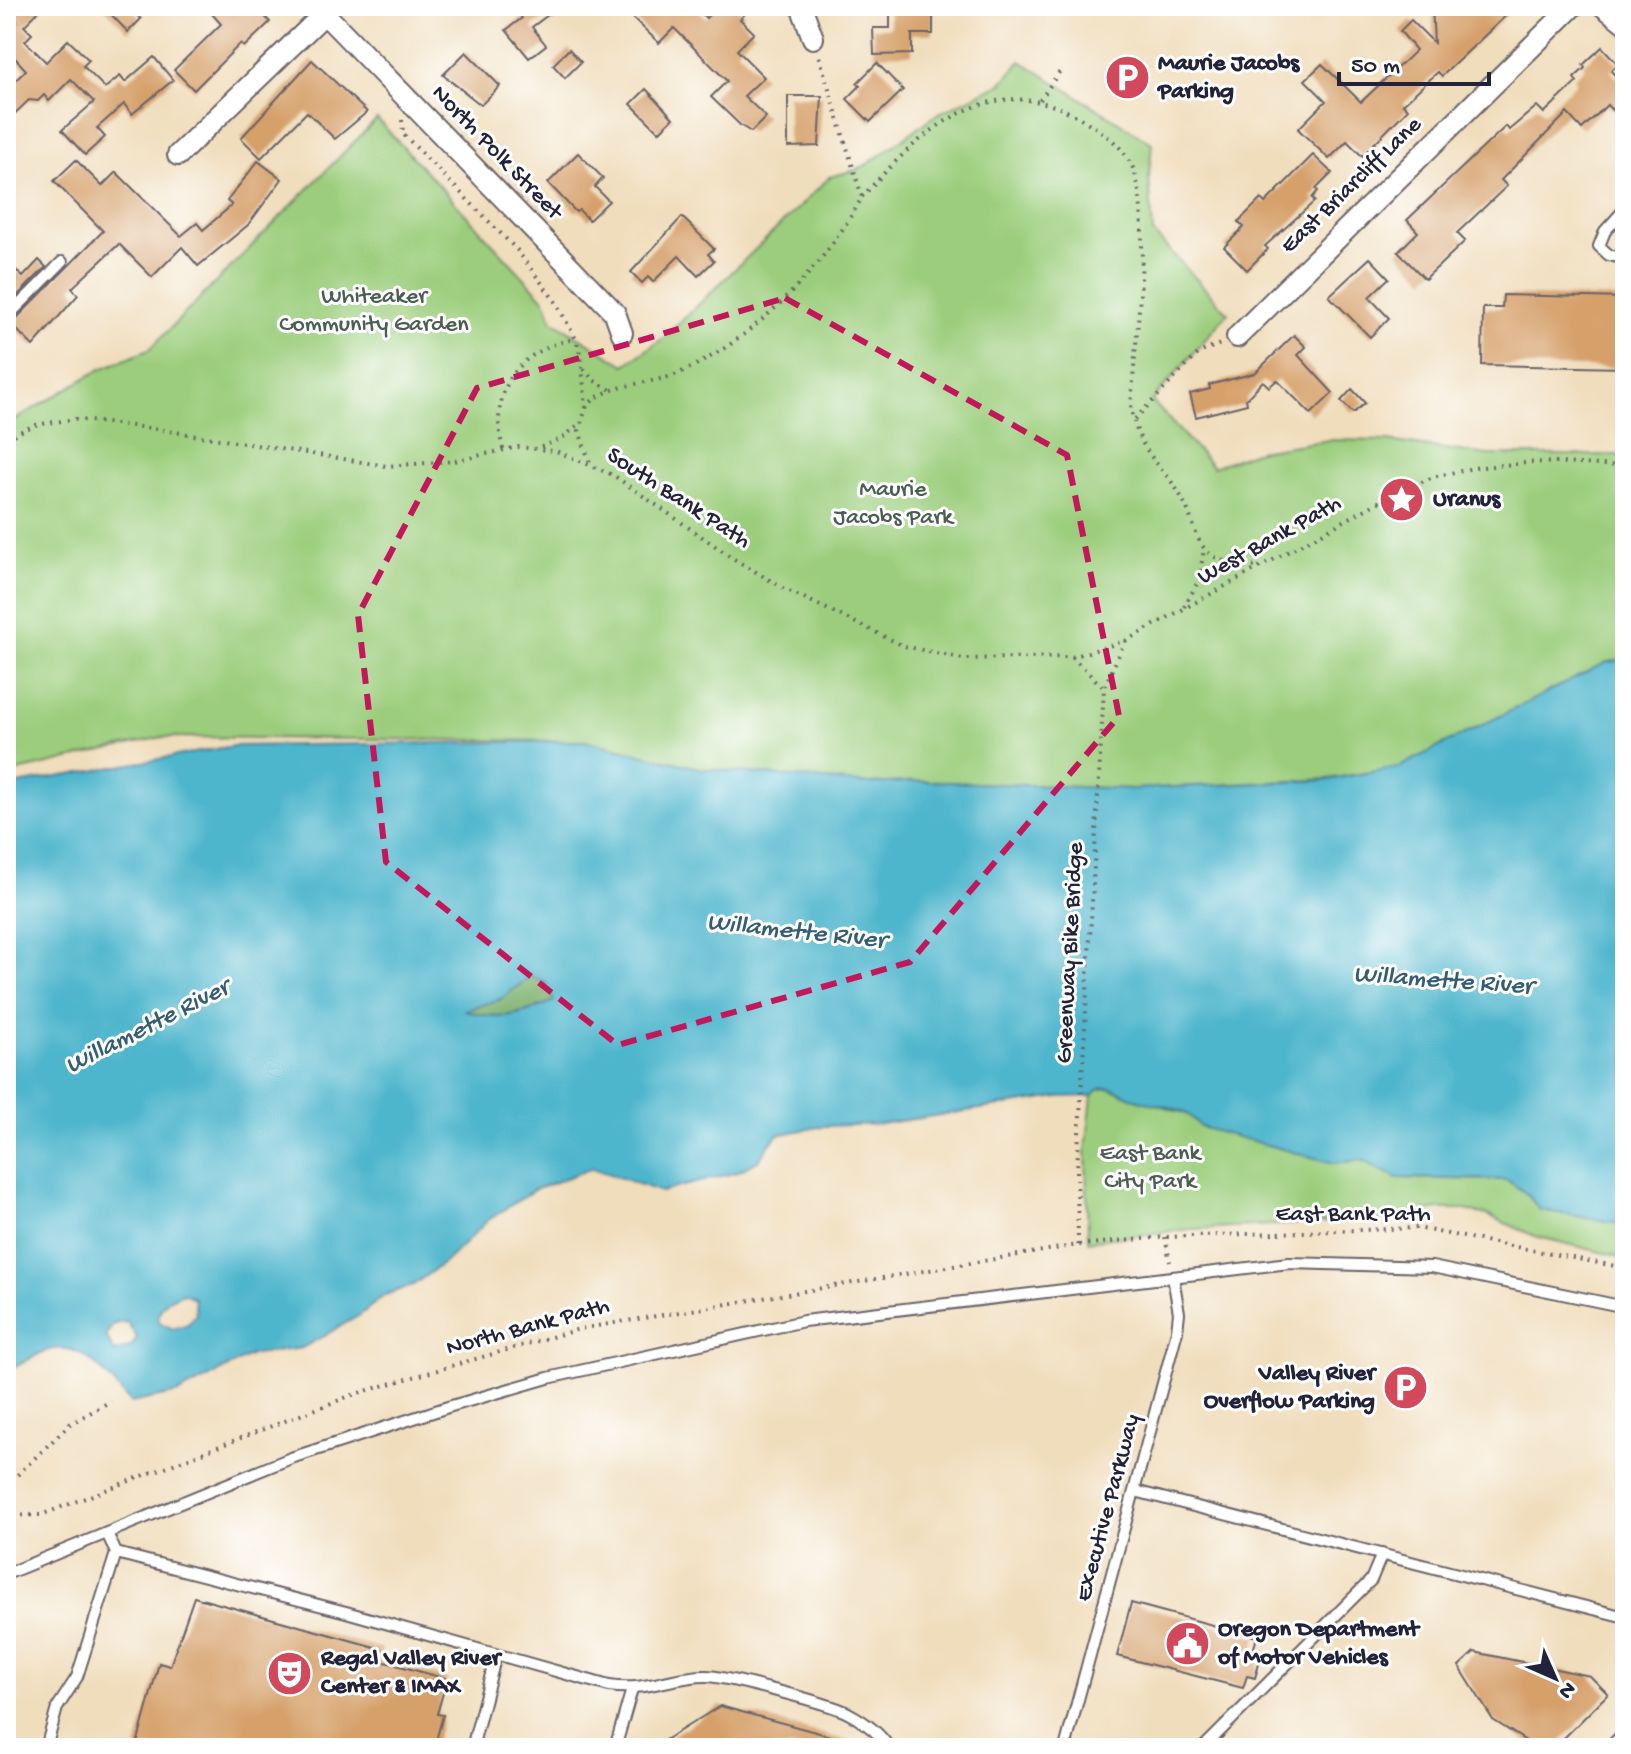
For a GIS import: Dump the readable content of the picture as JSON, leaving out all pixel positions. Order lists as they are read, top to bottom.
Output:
{
  "streets": {
    "street": ["North Polk Street", "East Briarcliff Lane"],
    "lane": ["Executive Parkway"],
    "path": [
      "South Bank Path",
      "West Bank Path",
      "Greenway Bike Bridge",
      "East Bank Path",
      "North Bank Path"
    ]
  },
  "crossings": [
    ["South Bank Path", "West Bank Path"],
    ["Greenway Bike Bridge", "East Bank Path"],
    ["Greenway Bike Bridge", "North Bank Path"],
    ["East Bank Path", "North Bank Path"]
  ],
  "water": ["Willamette River"],
  "parks": ["Whiteaker Community Garden", "Maurie Jacobs Park", "East Bank City Park"],
  "places": {
    "parking": ["Maurie Jacobs Parking", "Valley River Overflow Parking"],
    "place": ["Uranus"],
    "public building": ["Oregon Department of Motor Vehicles"],
    "theatre": ["Regal Valley River Center & IMAX"]
  },
  "scale_bar": "50 m",
  "north": "bottom right"
}
